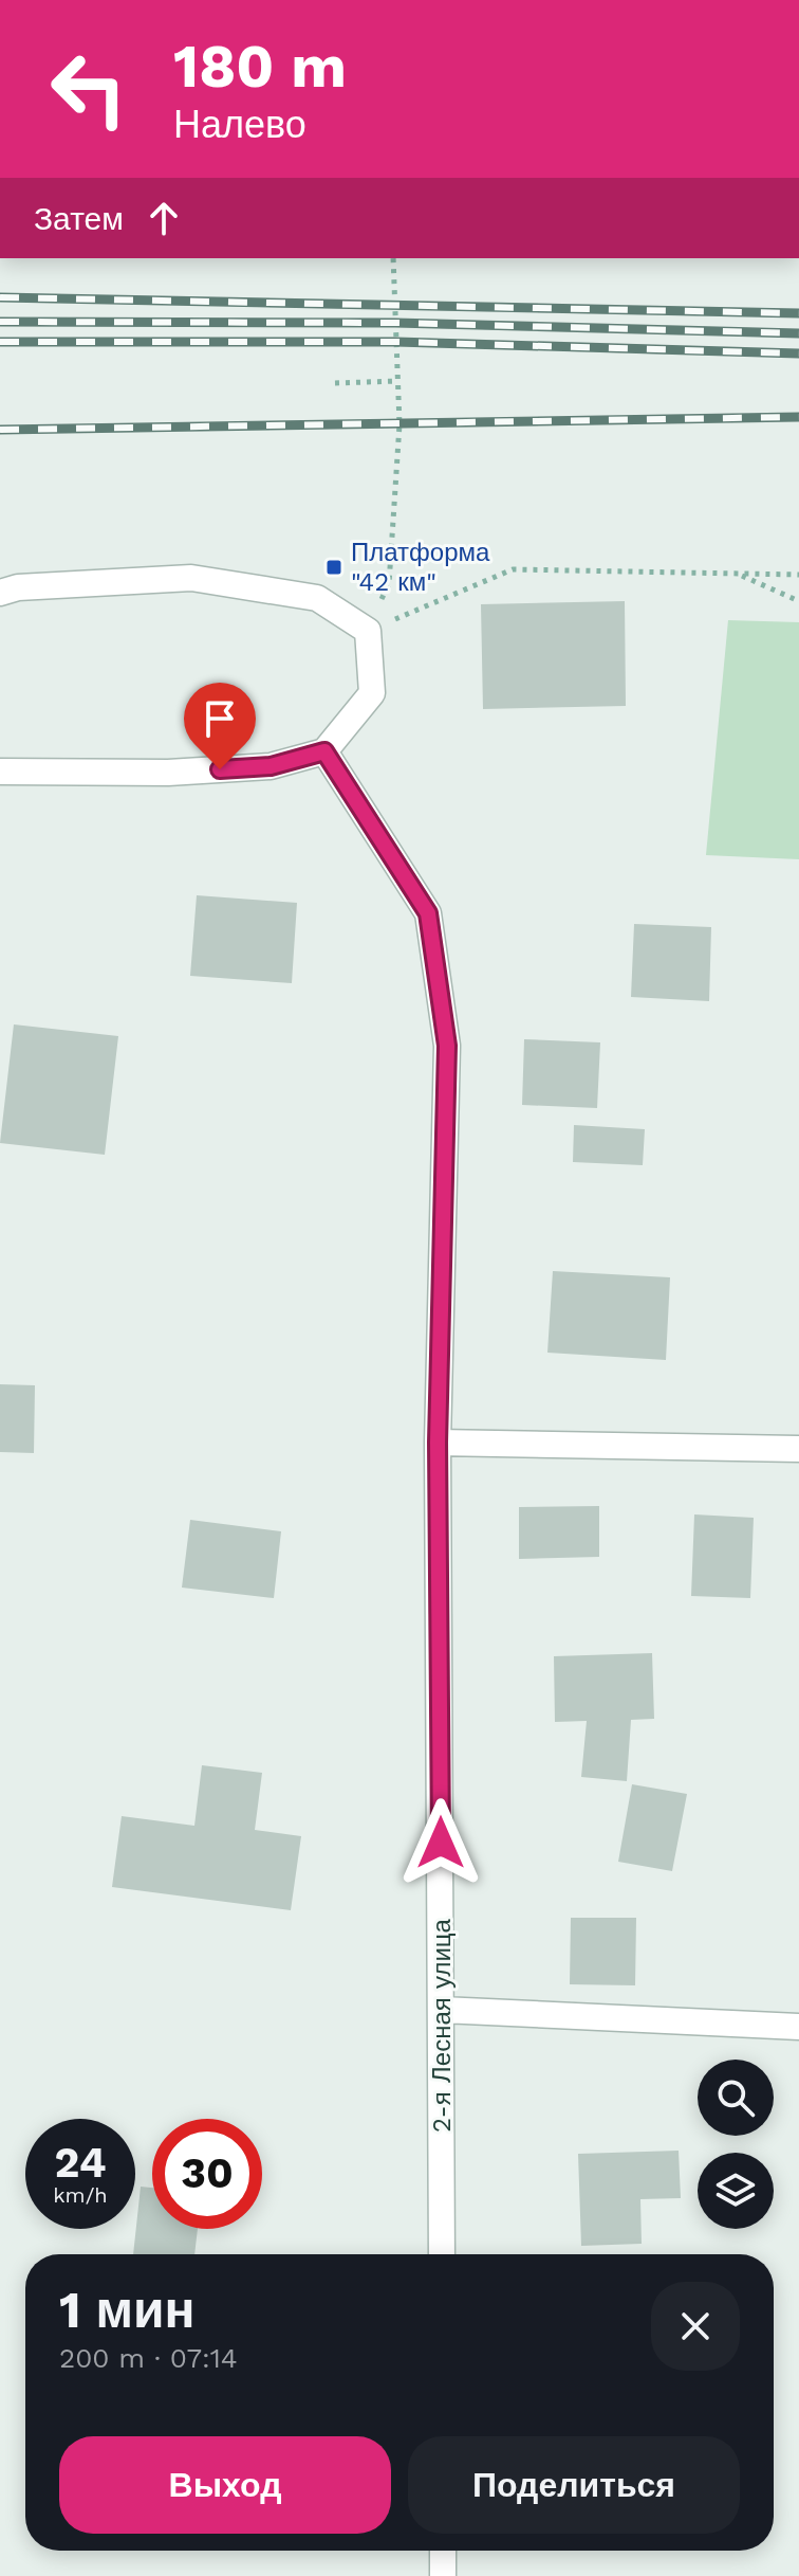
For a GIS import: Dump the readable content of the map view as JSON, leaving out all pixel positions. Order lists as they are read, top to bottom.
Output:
{
  "streets": {
    "street": ["2-я Лесная улица"]
  },
  "places": {
    "transit": ["Платформа \"42 км\""]
  },
  "page": {
    "turn": ["180 m", "Налево"],
    "then": "Затем",
    "speed": "24 km/h",
    "limit": "30",
    "heading": ["1 мин", "200 m · 07:14"],
    "buttons": ["Выход", "Поделиться"]
  }
}
